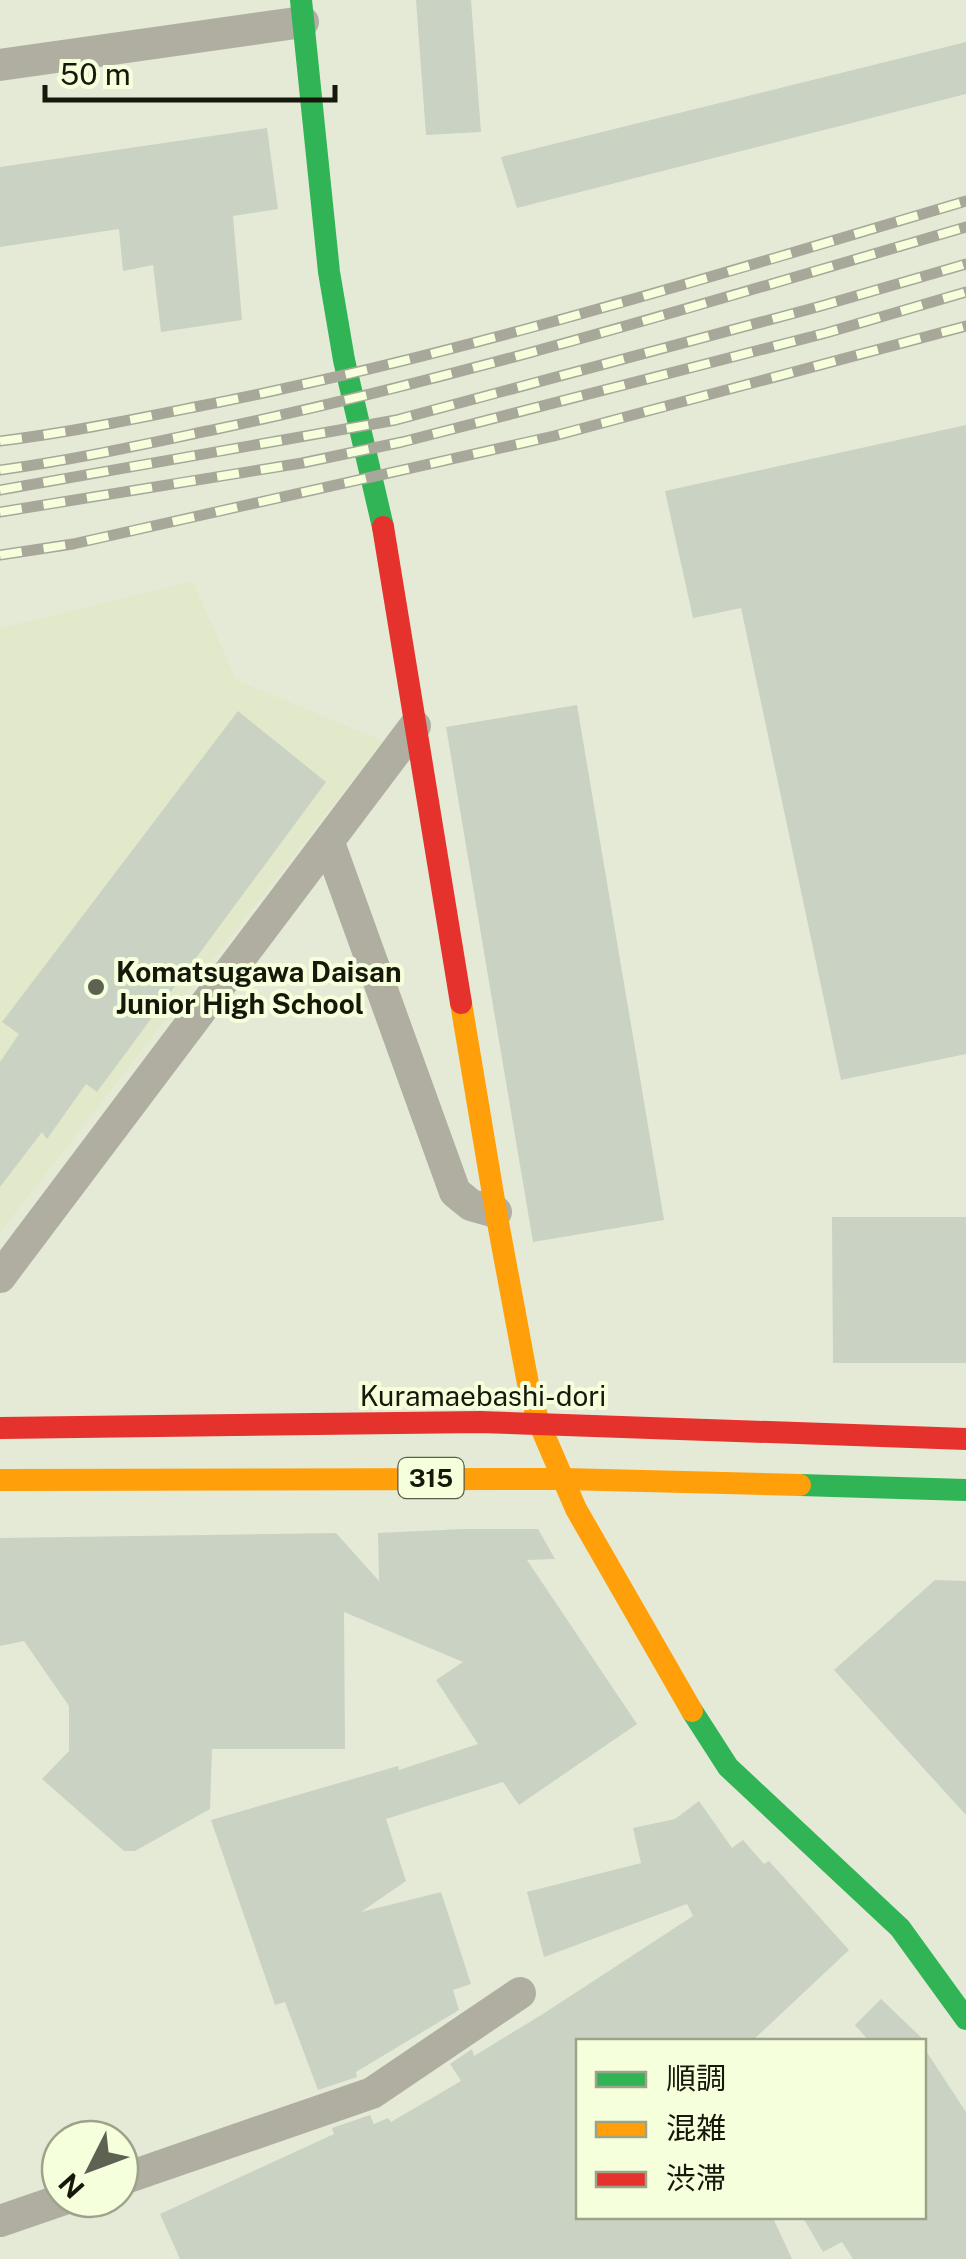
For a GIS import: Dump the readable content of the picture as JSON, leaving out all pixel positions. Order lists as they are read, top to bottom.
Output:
{
  "streets": {
    "street": ["Kuramaebashi-dori", "315"]
  },
  "places": ["Komatsugawa Daisan Junior High School"],
  "legend": ["順調", "混雑", "渋滞"],
  "scale_bar": "50 m",
  "north": "bottom left"
}
